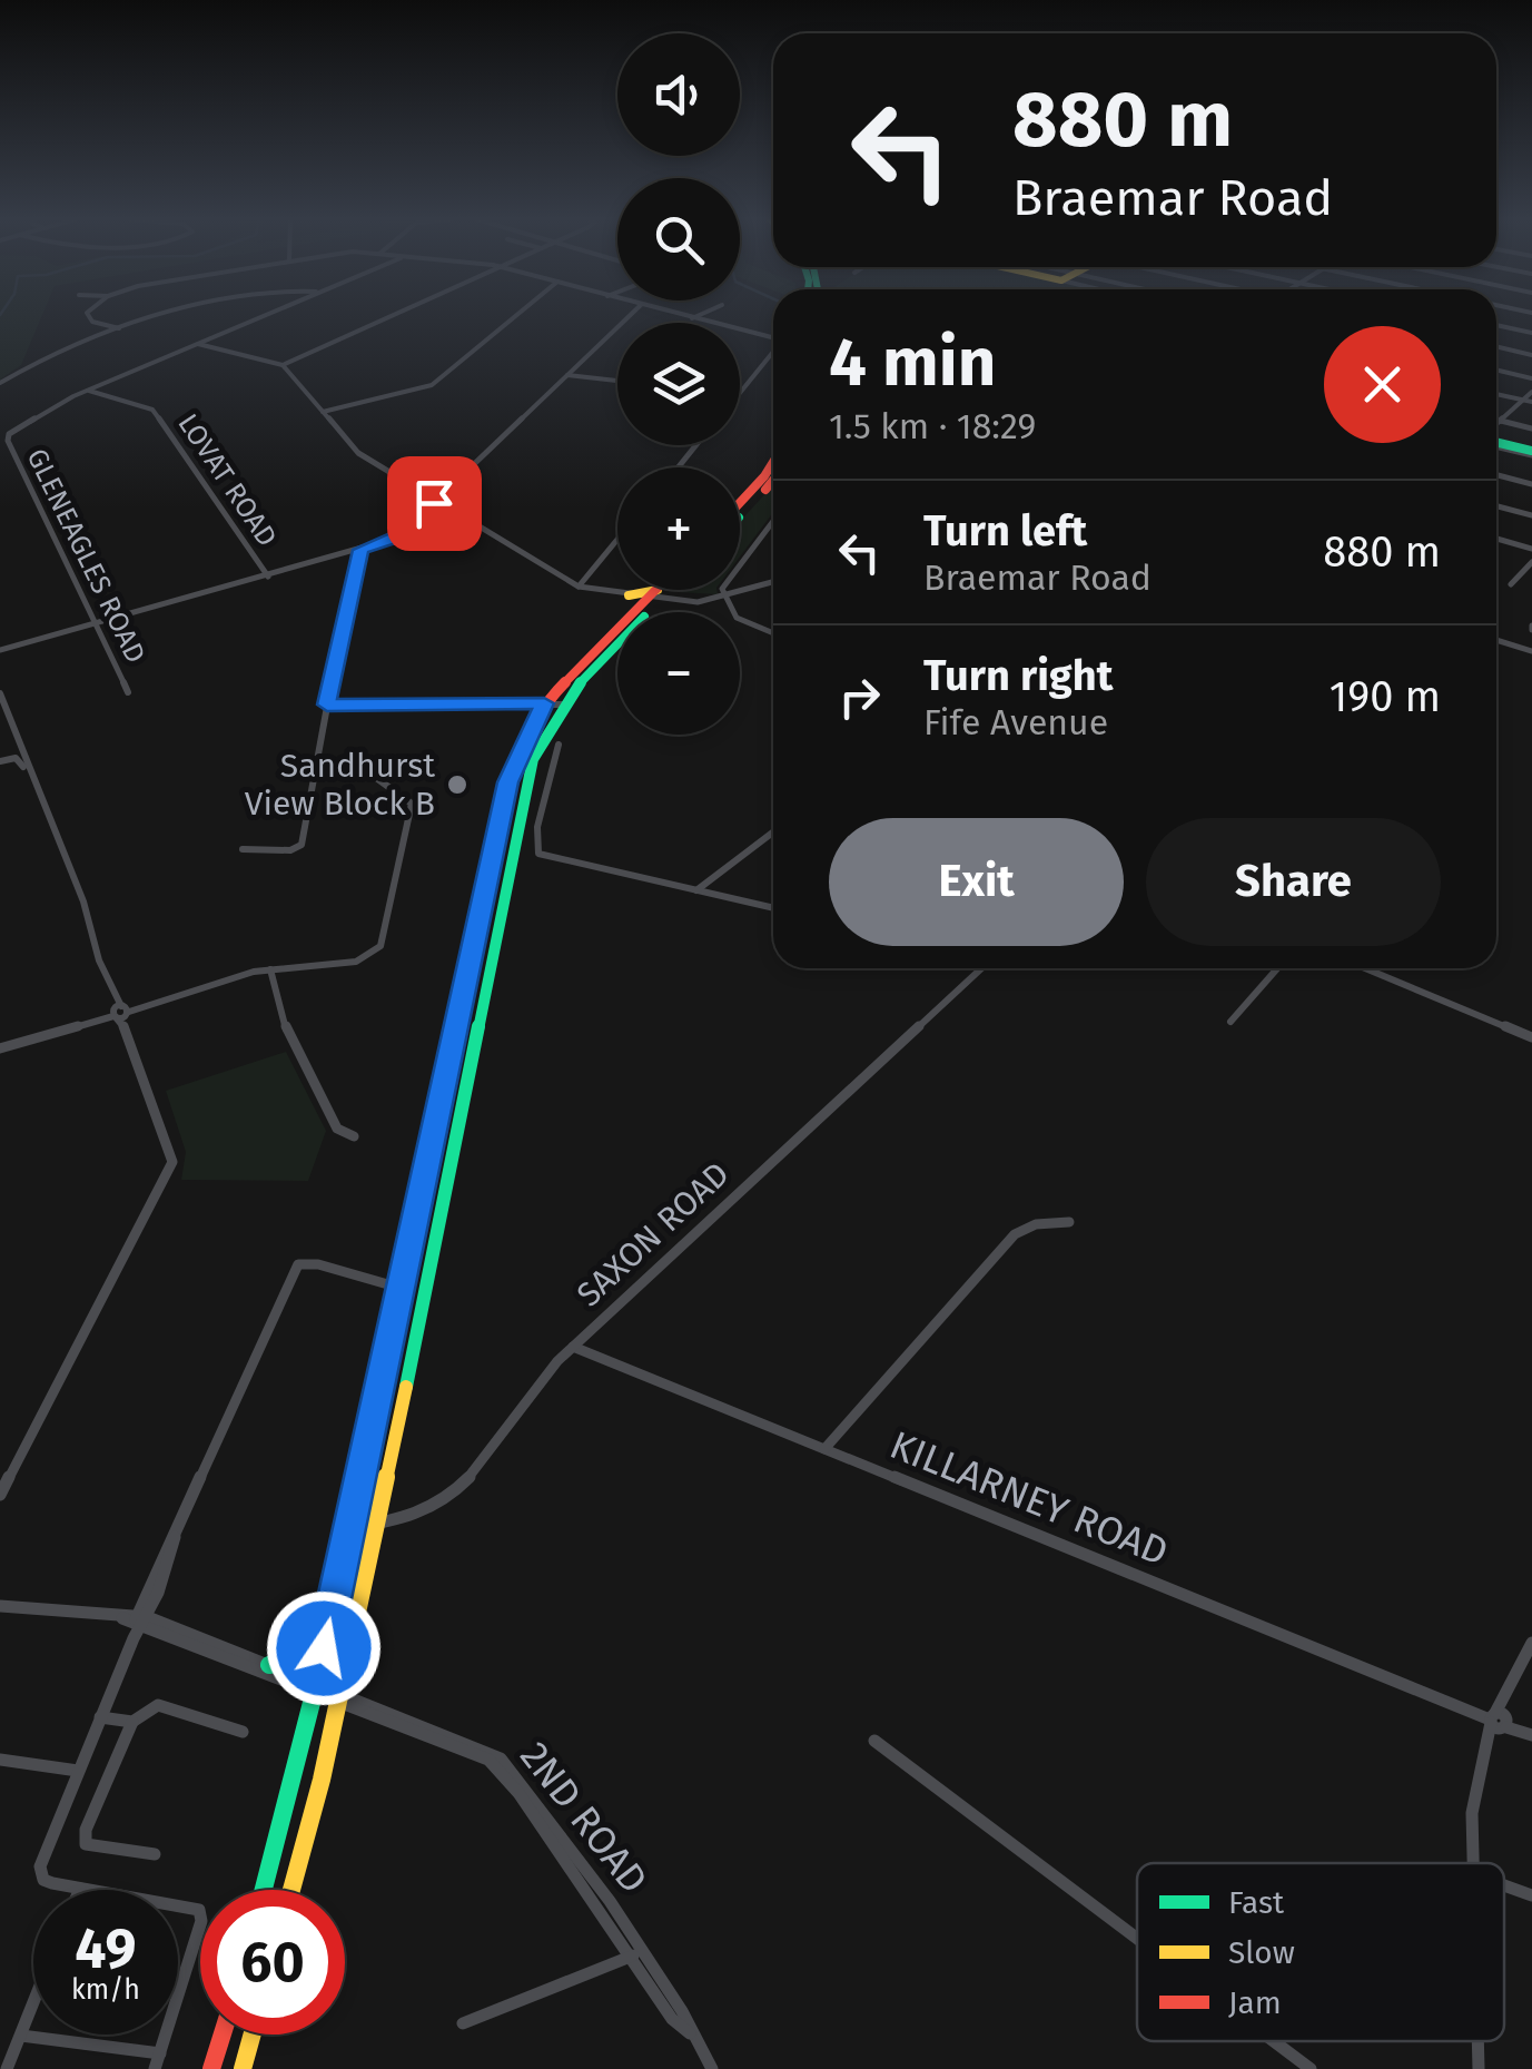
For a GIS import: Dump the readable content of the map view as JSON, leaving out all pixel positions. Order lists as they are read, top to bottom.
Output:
{
  "streets": {
    "street": [
      "LOVAT ROAD",
      "GLENEAGLES ROAD",
      "SAXON ROAD",
      "KILLARNEY ROAD",
      "2ND ROAD"
    ]
  },
  "crossings": [
    ["LOVAT ROAD", "GLENEAGLES ROAD"],
    ["SAXON ROAD", "KILLARNEY ROAD"]
  ],
  "places": ["Sandhurst View Block B"],
  "legend": ["Fast", "Slow", "Jam"],
  "page": {
    "map_buttons": ["+", "−"],
    "turn": ["880 m", "Braemar Road"],
    "heading": ["4 min", "1.5 km · 18:29"],
    "list": [
      {
        "name": "Turn left",
        "note": "Braemar Road",
        "value": "880 m"
      },
      {
        "name": "Turn right",
        "note": "Fife Avenue",
        "value": "190 m"
      }
    ],
    "buttons": ["Exit", "Share"],
    "speed": "49 km/h",
    "limit": "60"
  }
}
